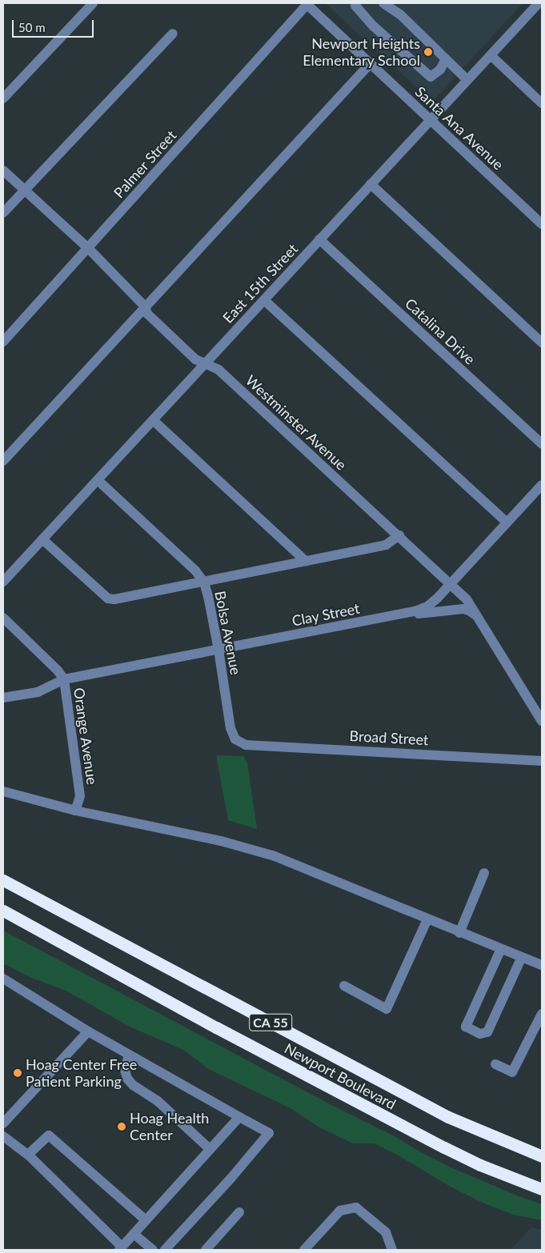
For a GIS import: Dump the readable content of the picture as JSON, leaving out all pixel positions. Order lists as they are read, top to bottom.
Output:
{
  "streets": {
    "highway": ["CA 55", "Newport Boulevard"],
    "street": [
      "Santa Ana Avenue",
      "Palmer Street",
      "East 15th Street",
      "Catalina Drive",
      "Westminster Avenue",
      "Clay Street",
      "Bolsa Avenue",
      "Orange Avenue",
      "Broad Street"
    ]
  },
  "crossings": [
    ["Santa Ana Avenue", "Palmer Street"],
    ["Santa Ana Avenue", "East 15th Street"],
    ["Palmer Street", "Westminster Avenue"],
    ["East 15th Street", "Catalina Drive"],
    ["East 15th Street", "Westminster Avenue"],
    ["East 15th Street", "Bolsa Avenue"],
    ["Westminster Avenue", "Clay Street"],
    ["Clay Street", "Bolsa Avenue"],
    ["Clay Street", "Orange Avenue"],
    ["Bolsa Avenue", "Broad Street"]
  ],
  "places": ["Newport Heights Elementary School", "Hoag Center Free Patient Parking", "Hoag Health Center"],
  "scale_bar": "50 m"
}
